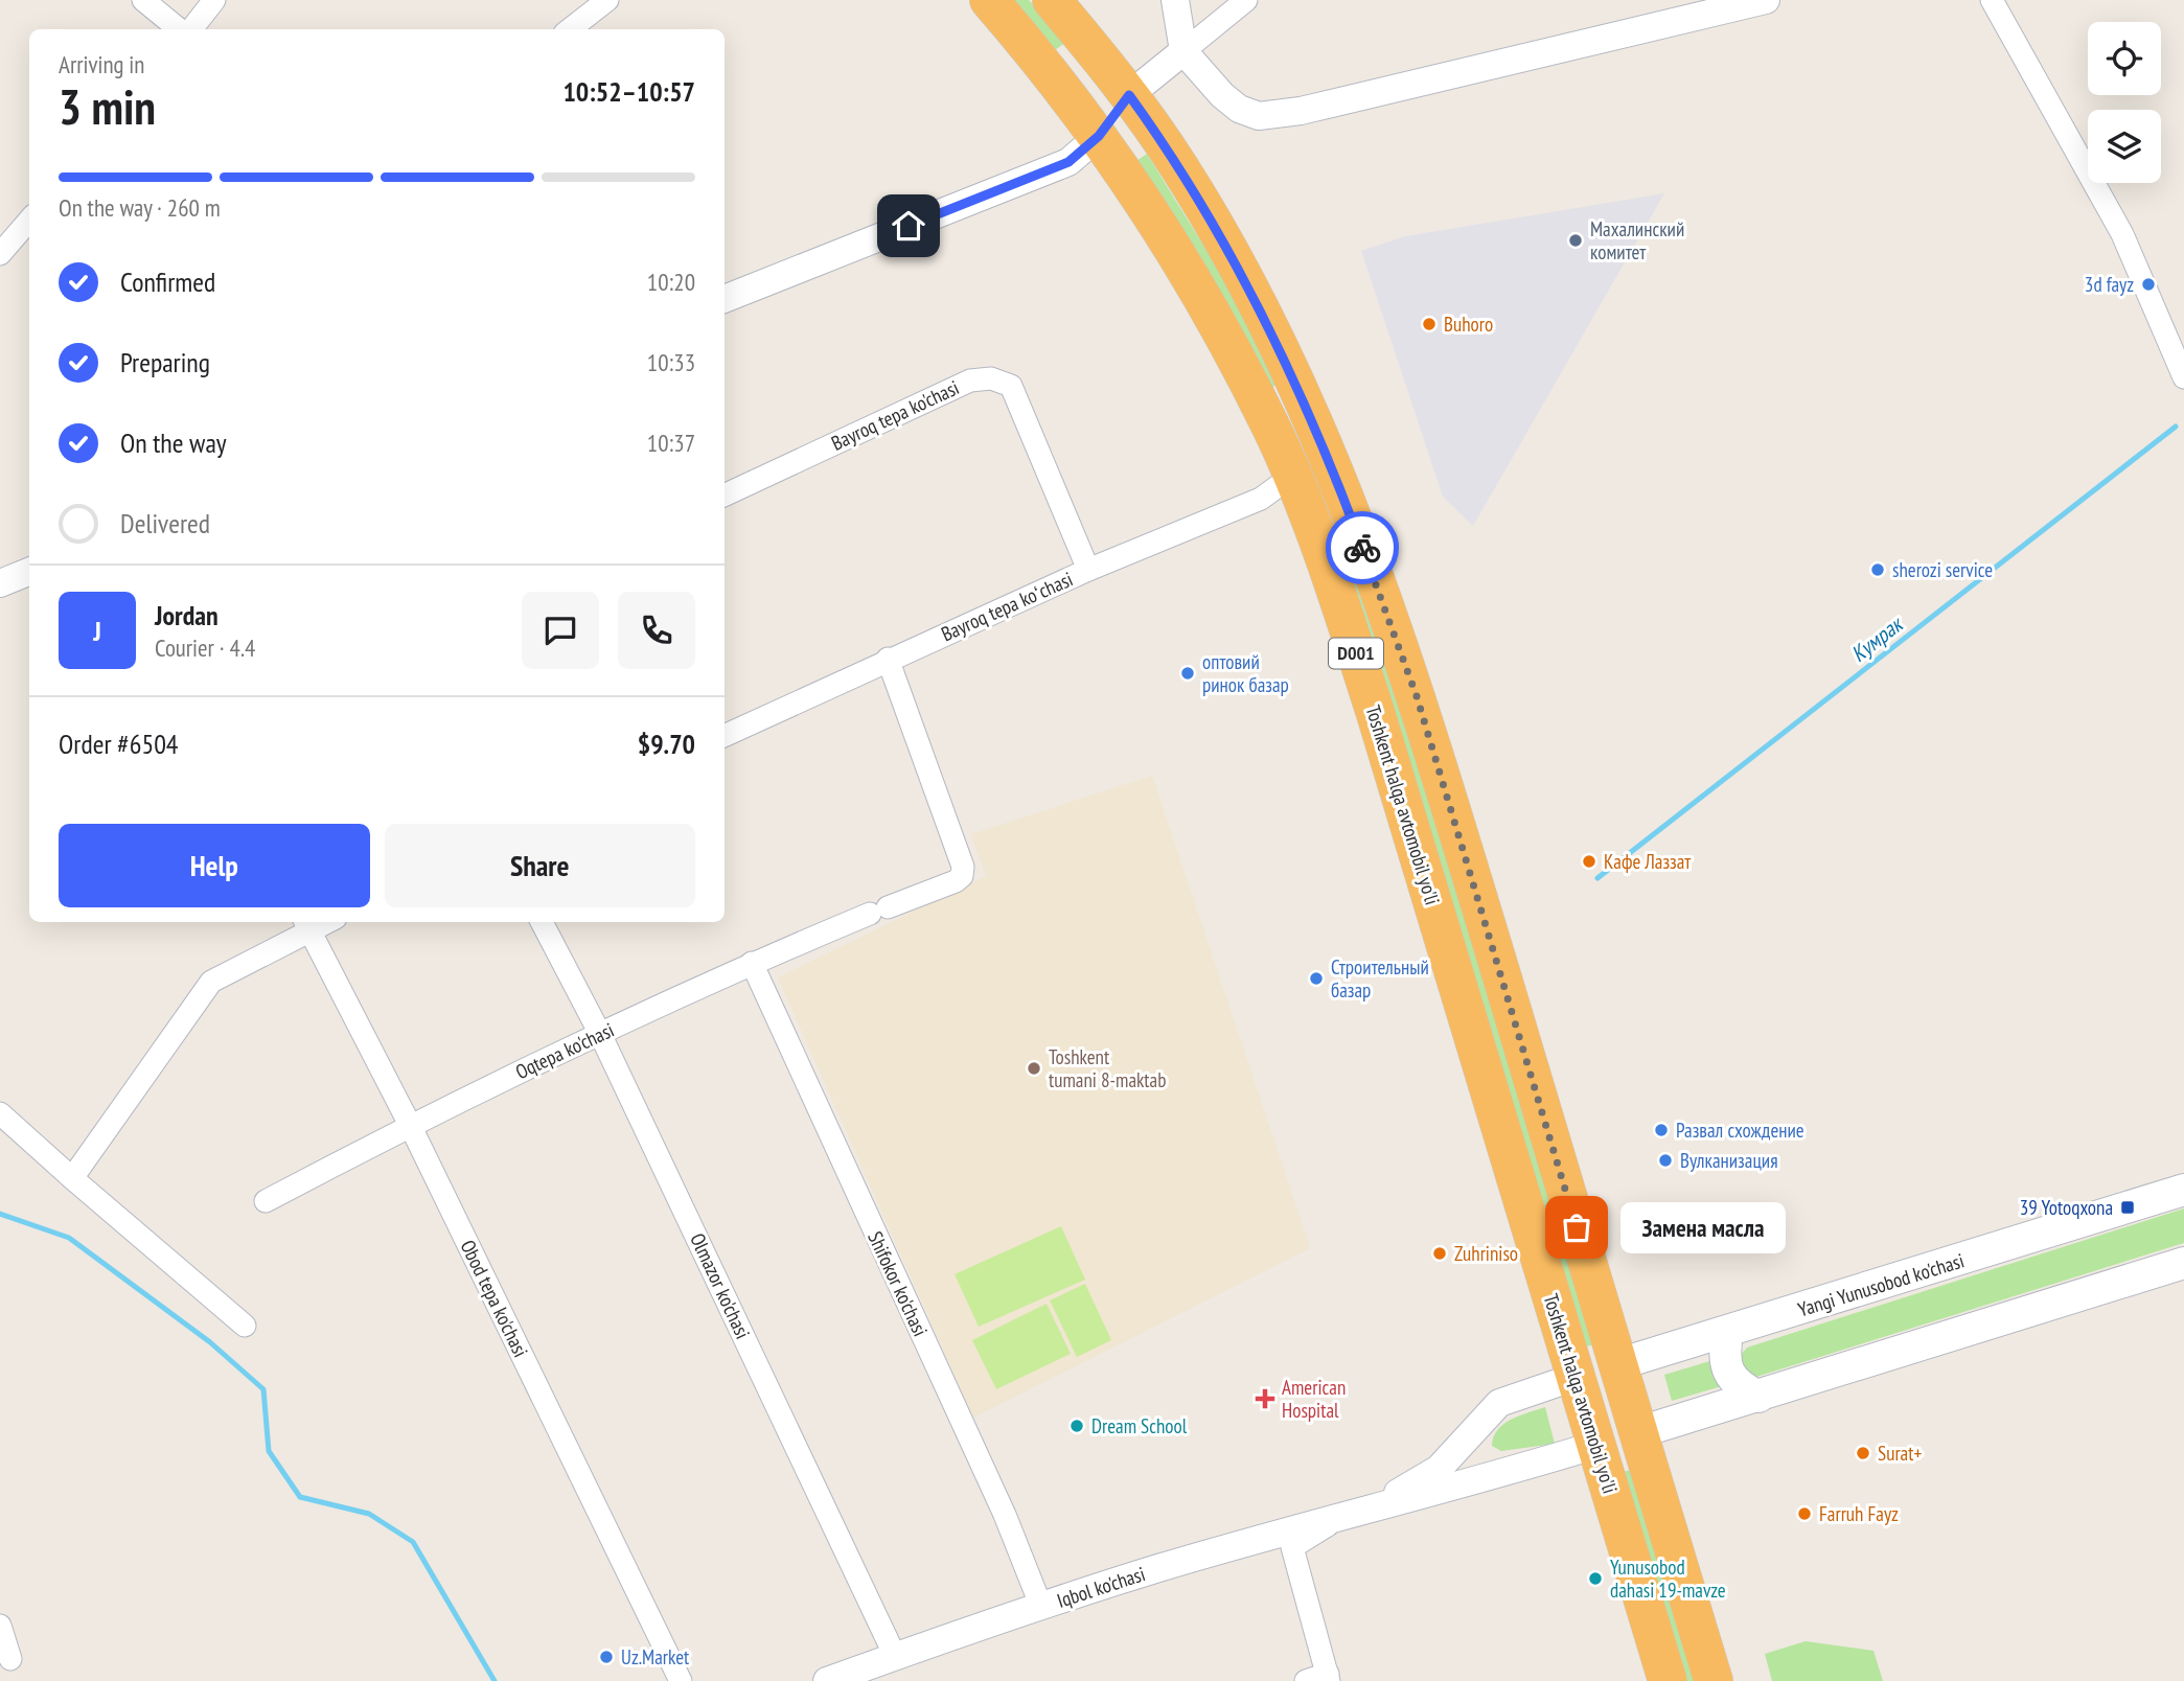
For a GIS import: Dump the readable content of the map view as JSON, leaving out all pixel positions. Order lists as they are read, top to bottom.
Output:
{
  "streets": {
    "highway": ["D001", "Toshkent halqa avtomobil yo'li", "Yangi Yunusobod ko'chasi"],
    "street": [
      "Bayroq tepa ko'chasi",
      "Bayroq tepa koʻchasi",
      "Oqtepa ko'chasi",
      "Shifokor ko'chasi",
      "Olmazor ko'chasi",
      "Obod tepa ko'chasi",
      "Iqbol ko'chasi"
    ]
  },
  "crossings": [
    ["Bayroq tepa ko'chasi", "Bayroq tepa koʻchasi"],
    ["Bayroq tepa koʻchasi", "Toshkent halqa avtomobil yo'li"],
    ["Bayroq tepa koʻchasi", "Oqtepa ko'chasi"],
    ["D001", "Yangi Yunusobod ko'chasi"],
    ["Toshkent halqa avtomobil yo'li", "Yangi Yunusobod ko'chasi"],
    ["Toshkent halqa avtomobil yo'li", "Iqbol ko'chasi"],
    ["Oqtepa ko'chasi", "Shifokor ko'chasi"],
    ["Oqtepa ko'chasi", "Olmazor ko'chasi"],
    ["Oqtepa ko'chasi", "Obod tepa ko'chasi"],
    ["Shifokor ko'chasi", "Iqbol ko'chasi"],
    ["Yangi Yunusobod ko'chasi", "Iqbol ko'chasi"],
    ["Olmazor ko'chasi", "Iqbol ko'chasi"]
  ],
  "water": ["Кумрак"],
  "places": {
    "other": [
      "Махалинский комитет",
      "3d fayz",
      "Buhoro",
      "sherozi service",
      "оптовий ринок базар",
      "Кафе Лаззат",
      "Строительный базар",
      "Toshkent tumani 8-maktab",
      "Развал схождение",
      "Вулканизация",
      "Замена масла",
      "Zuhriniso",
      "Dream School",
      "Surat+",
      "Farruh Fayz",
      "Yunusobod dahasi 19-mavze",
      "Uz.Market"
    ],
    "transit": ["39 Yotoqxona"],
    "health": ["American Hospital"]
  },
  "page": {
    "heading": ["3 min", "Arriving in", "10:52–10:57"],
    "panel": [
      "Jordan",
      "Courier · 4.4",
      "Order #6504",
      "$9.70"
    ],
    "bar": "On the way · 260 m",
    "list": [
      ["Confirmed", "10:20"],
      ["Preparing", "10:33"],
      ["On the way", "10:37"],
      "Delivered"
    ],
    "round": "J",
    "buttons": ["Help", "Share"],
    "bubble": "Замена масла"
  }
}
